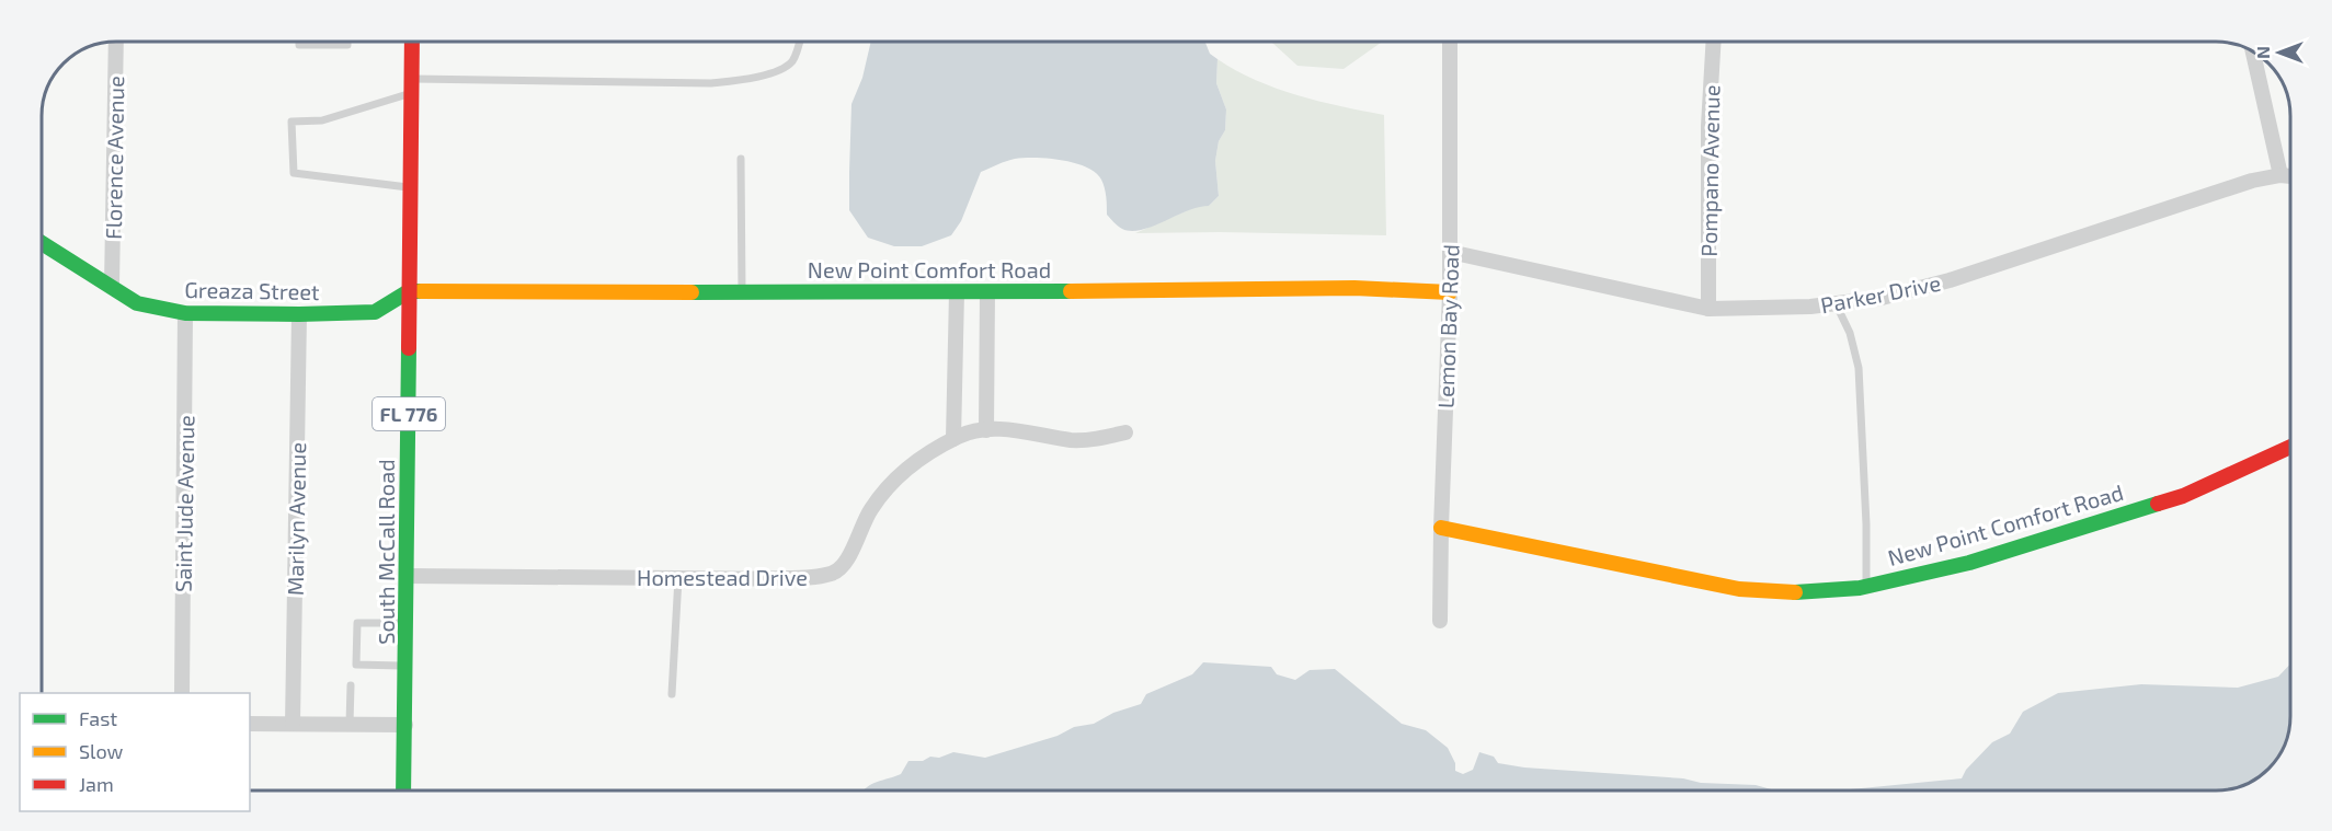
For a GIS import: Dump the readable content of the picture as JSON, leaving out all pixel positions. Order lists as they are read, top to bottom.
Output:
{
  "streets": {
    "street": [
      "Florence Avenue",
      "Pompano Avenue",
      "New Point Comfort Road",
      "Greaza Street",
      "Parker Drive",
      "Lemon Bay Road",
      "FL 776",
      "Saint Jude Avenue",
      "Marilyn Avenue",
      "South McCall Road",
      "Homestead Drive"
    ]
  },
  "crossings": [
    ["Florence Avenue", "Greaza Street"],
    ["Pompano Avenue", "Parker Drive"],
    ["New Point Comfort Road", "Greaza Street"],
    ["New Point Comfort Road", "Lemon Bay Road"],
    ["New Point Comfort Road", "South McCall Road"],
    ["Greaza Street", "Saint Jude Avenue"],
    ["Greaza Street", "Marilyn Avenue"],
    ["Greaza Street", "South McCall Road"],
    ["Parker Drive", "Lemon Bay Road"],
    ["South McCall Road", "Homestead Drive"]
  ],
  "legend": ["Fast", "Slow", "Jam"],
  "north": "left"
}
